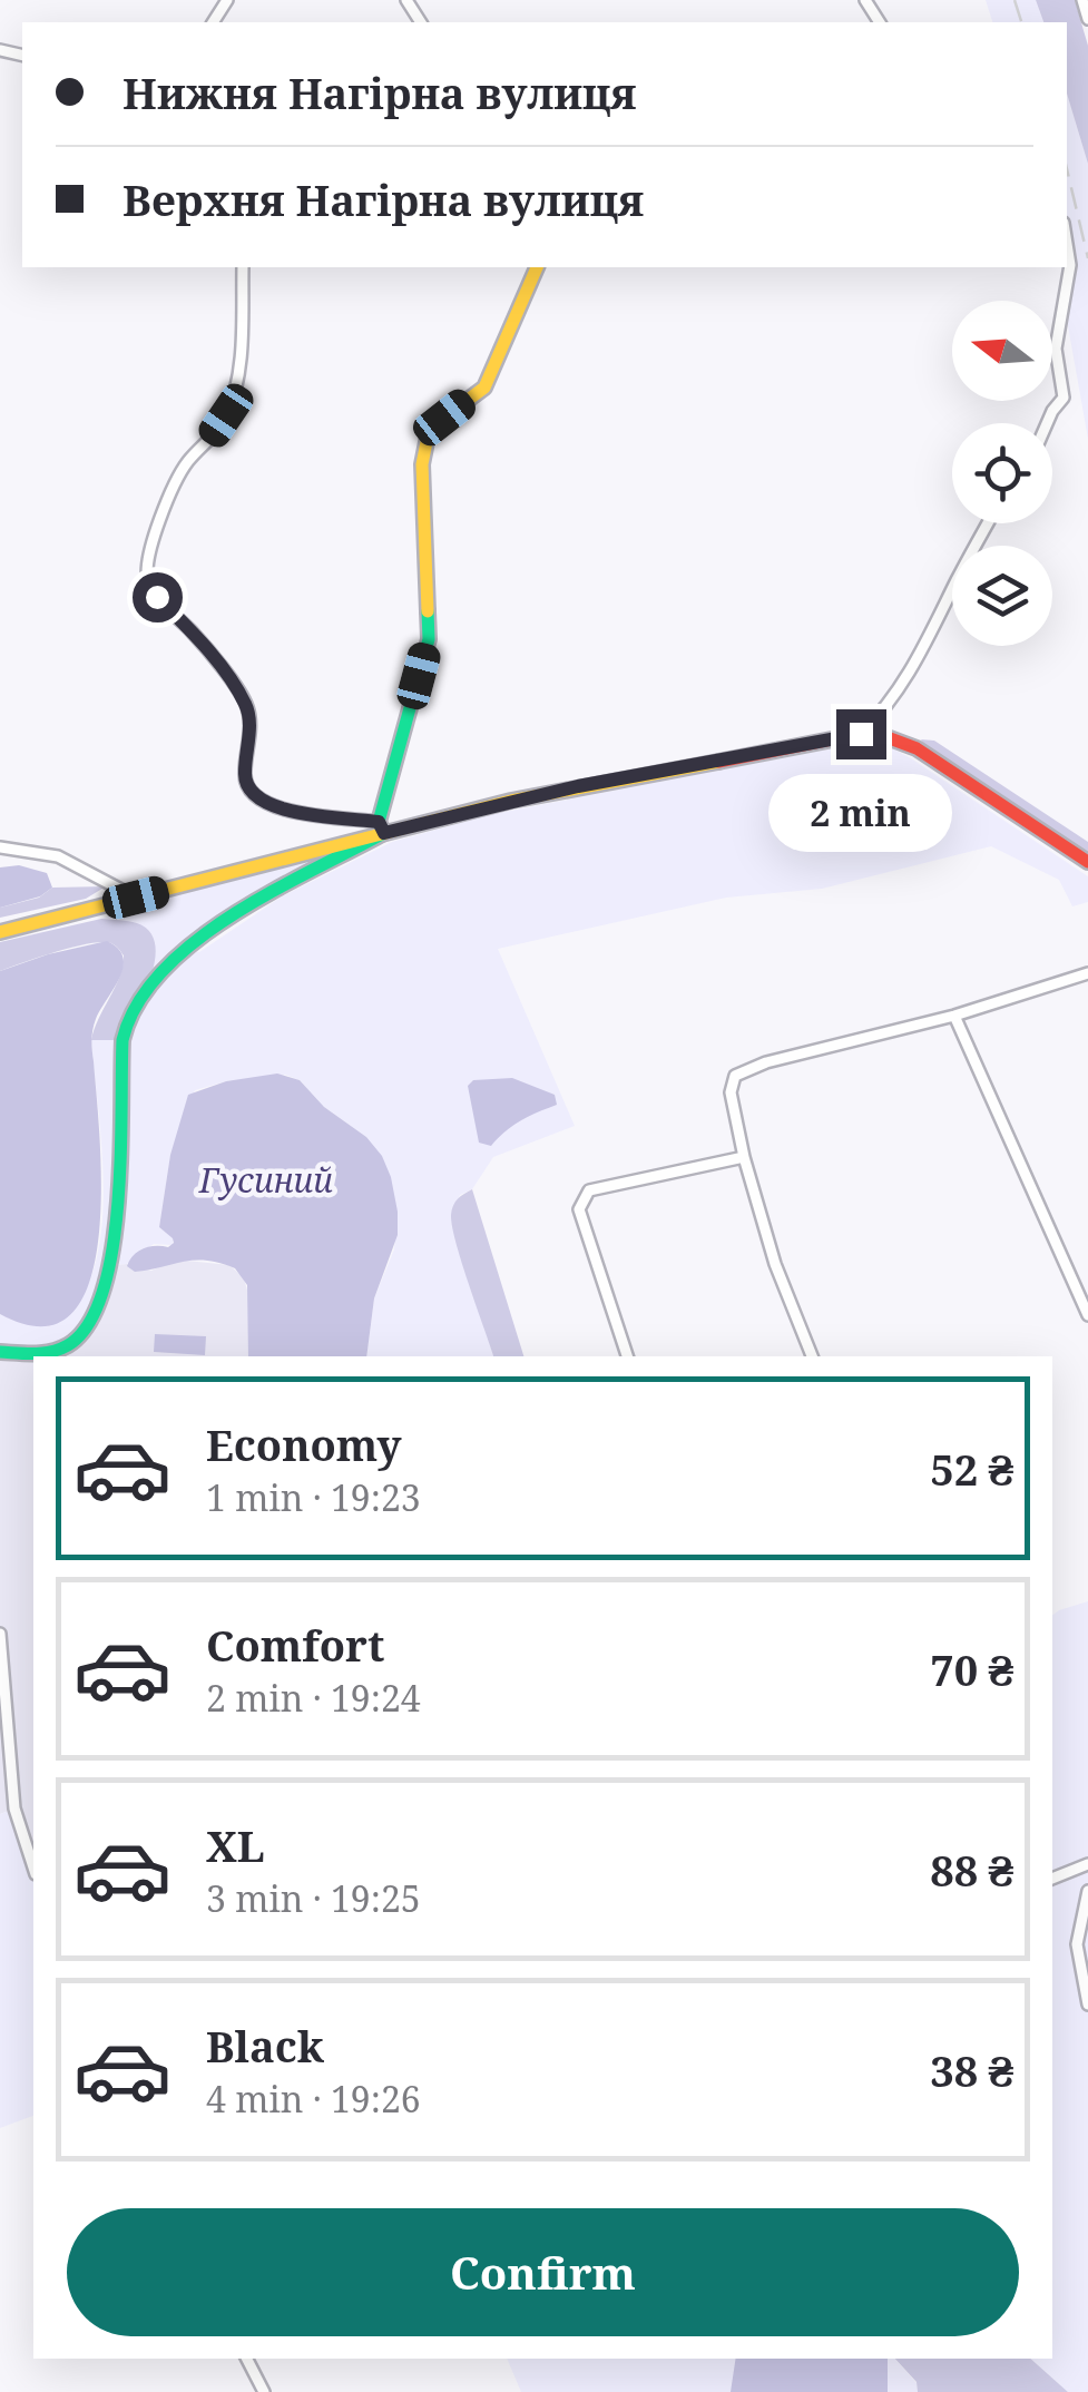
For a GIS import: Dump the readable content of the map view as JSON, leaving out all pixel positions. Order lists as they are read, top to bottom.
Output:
{
  "water": ["Гусиний"],
  "north": "left",
  "page": {
    "banner": ["Нижня Нагірна вулиця", "Верхня Нагірна вулиця"],
    "bubble": "2 min",
    "list": [
      {
        "name": "Economy",
        "note": "1 min · 19:23",
        "value": "52 ₴"
      },
      {
        "name": "Comfort",
        "note": "2 min · 19:24",
        "value": "70 ₴"
      },
      {
        "name": "XL",
        "note": "3 min · 19:25",
        "value": "88 ₴"
      },
      {
        "name": "Black",
        "note": "4 min · 19:26",
        "value": "38 ₴"
      }
    ],
    "buttons": "Confirm"
  }
}
